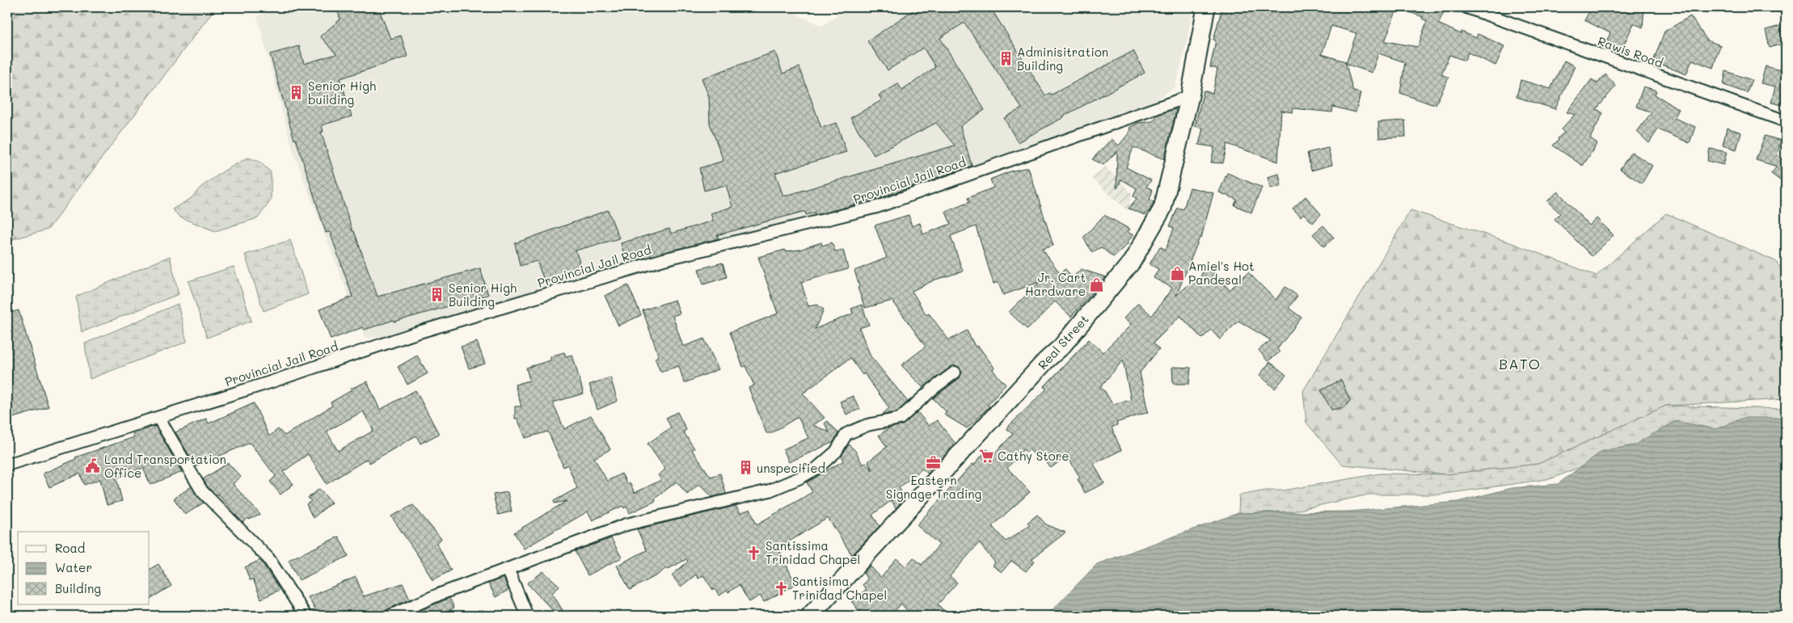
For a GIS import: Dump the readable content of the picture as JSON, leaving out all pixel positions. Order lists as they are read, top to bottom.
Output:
{
  "streets": {
    "main road": ["Real Street"],
    "street": ["Rawis Road", "Provincial Jail Road"]
  },
  "crossings": [
    ["Provincial Jail Road", "Real Street"]
  ],
  "districts": ["BATO"],
  "places": {
    "building": [
      "Adminisitration Building",
      "Senior High building",
      "Senior High Building",
      "unspecified"
    ],
    "shop": ["Amiel's Hot Pandesal", "Jr. Cart Hardware"],
    "supermarket": ["Cathy Store"],
    "office": ["Eastern Signage Trading"],
    "public building": ["Land Transportation Office"],
    "church": ["Santissima Trinidad Chapel", "Santisima Trinidad Chapel"]
  },
  "legend": ["Road", "Water", "Building"]
}
